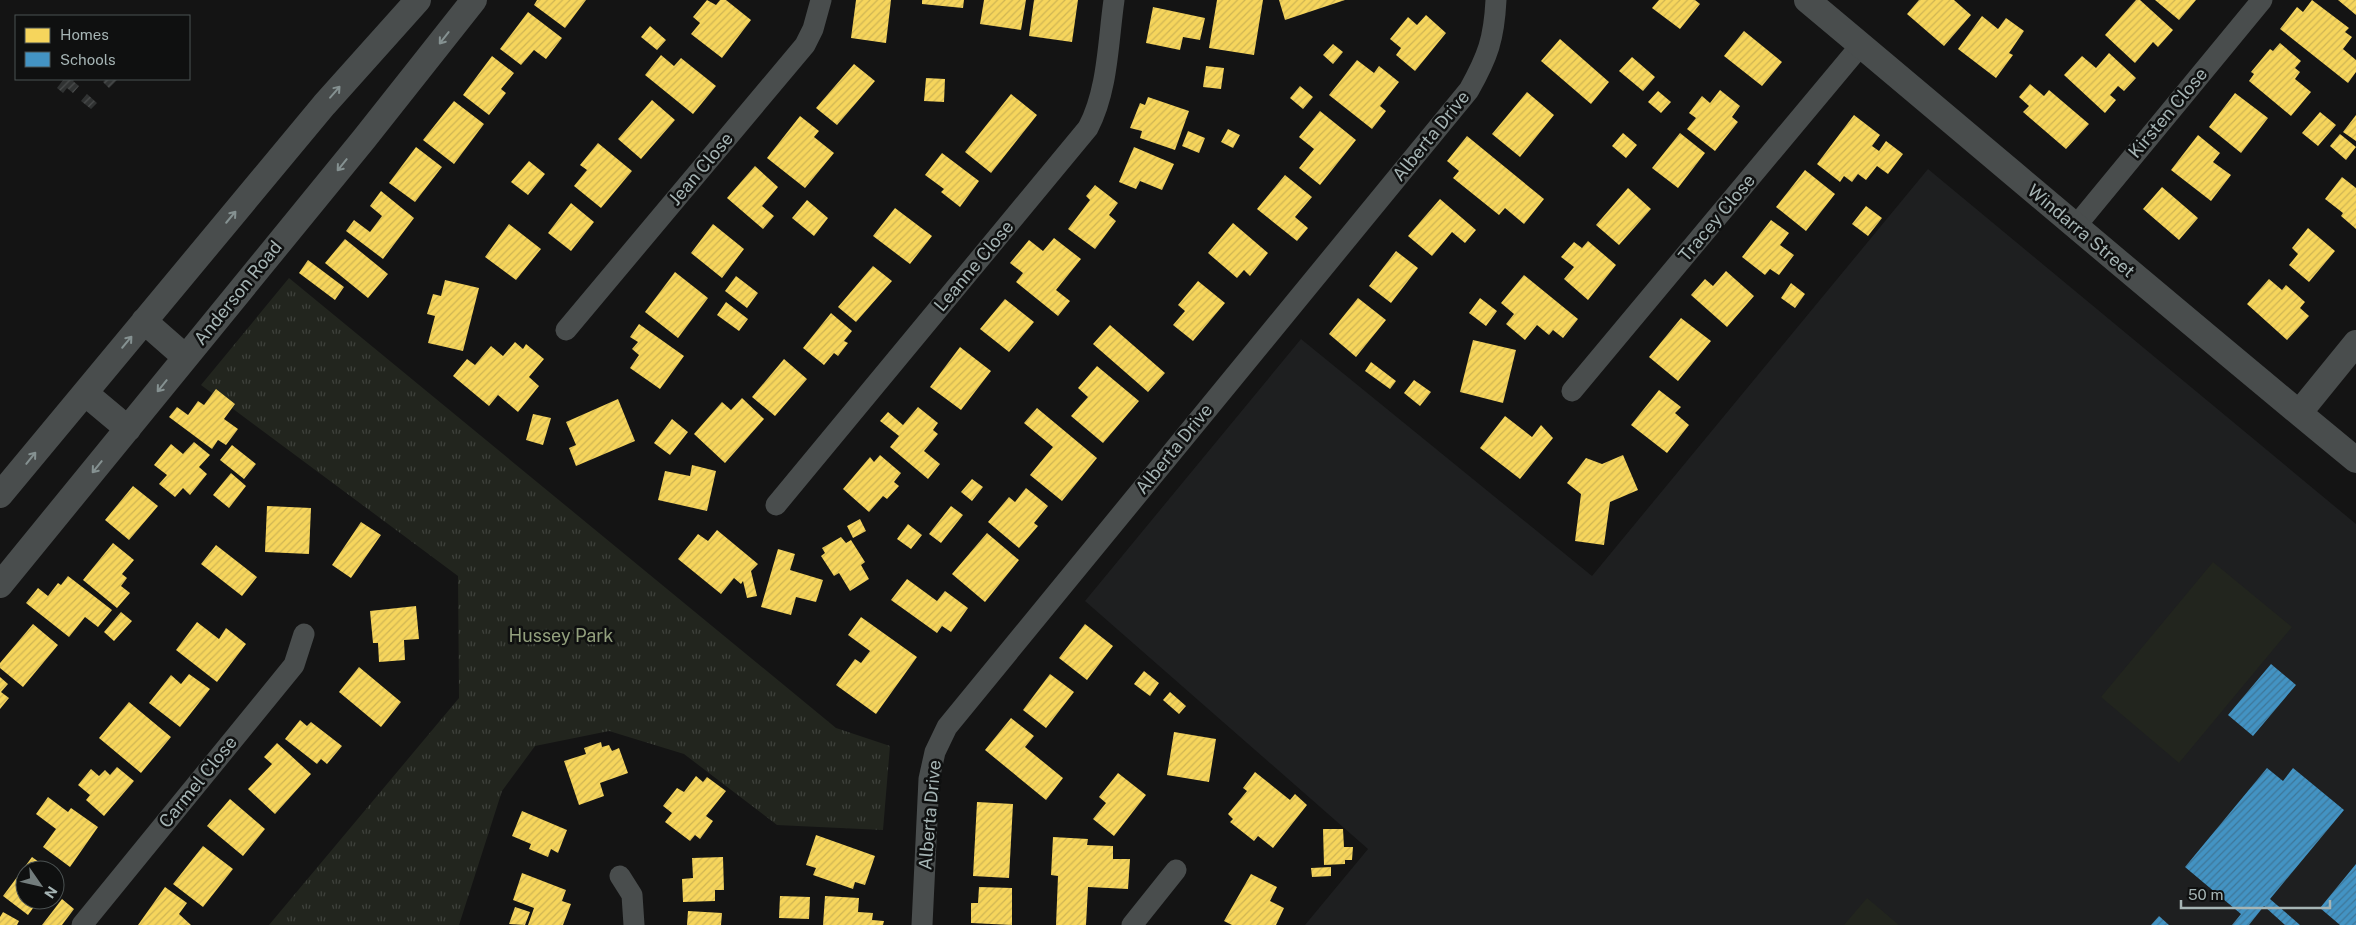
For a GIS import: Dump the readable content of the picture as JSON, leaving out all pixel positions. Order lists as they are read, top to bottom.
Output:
{
  "streets": {
    "street": [
      "Kirsten Close",
      "Alberta Drive",
      "Jean Close",
      "Tracey Close",
      "Windarra Street",
      "Leanne Close",
      "Anderson Road",
      "Carmel Close"
    ]
  },
  "crossings": [
    ["Kirsten Close", "Windarra Street"],
    ["Tracey Close", "Windarra Street"]
  ],
  "parks": ["Hussey Park"],
  "legend": ["Homes", "Schools"],
  "scale_bar": "50 m",
  "north": "bottom right"
}
